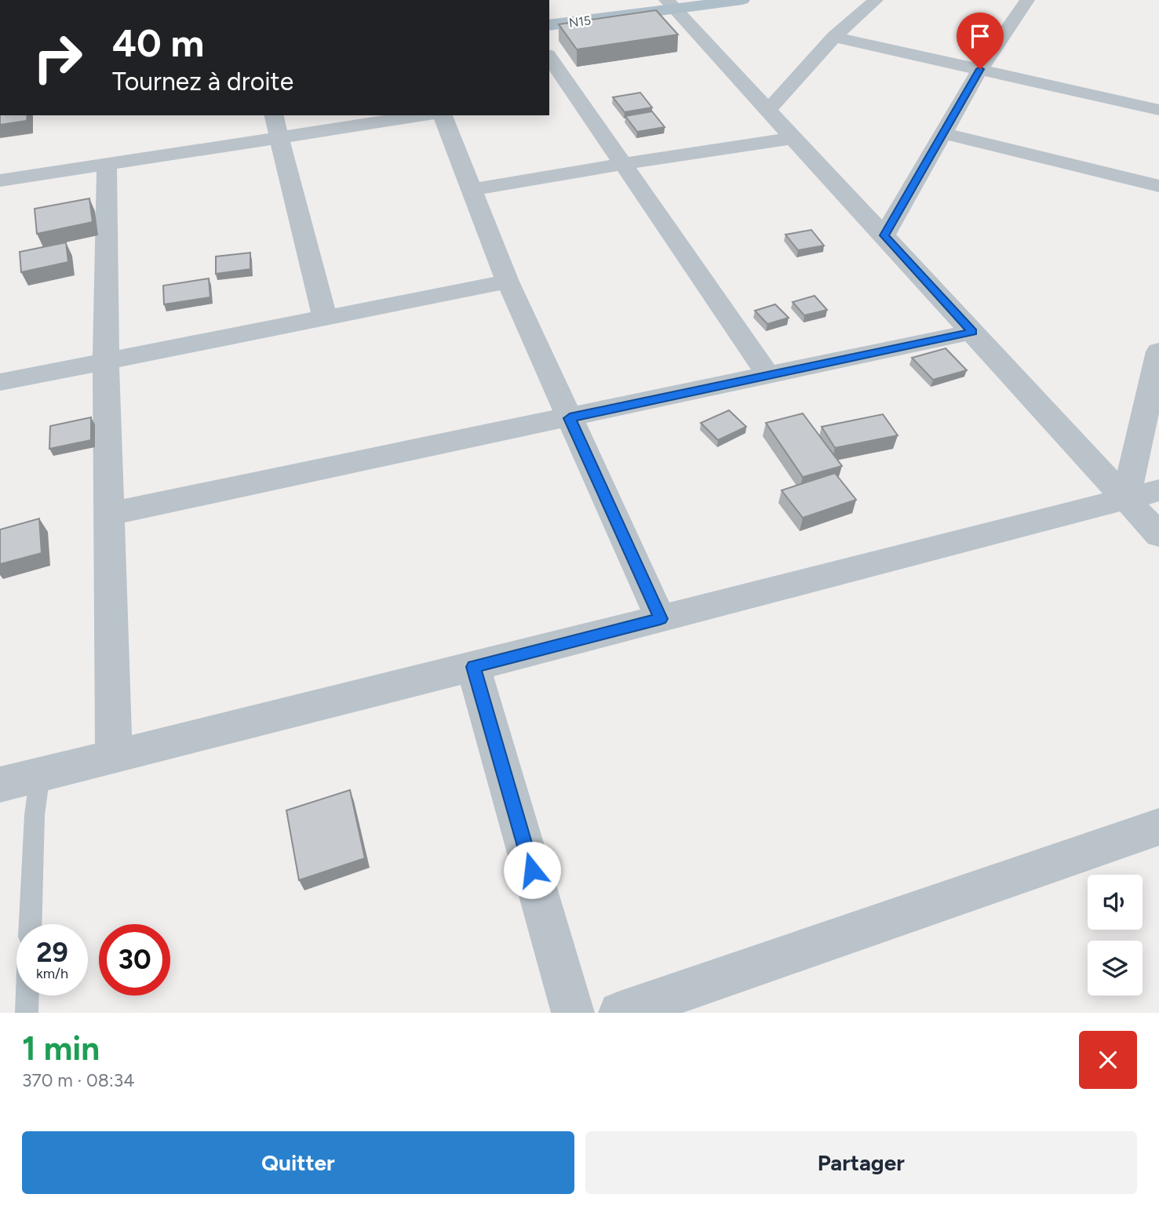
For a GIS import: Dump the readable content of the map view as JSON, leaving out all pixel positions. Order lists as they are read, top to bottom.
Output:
{
  "streets": {
    "main road": ["N15"]
  },
  "page": {
    "turn": ["40 m", "Tournez à droite"],
    "speed": "29 km/h",
    "limit": "30",
    "heading": ["1 min", "370 m · 08:34"],
    "buttons": ["Quitter", "Partager"]
  }
}
